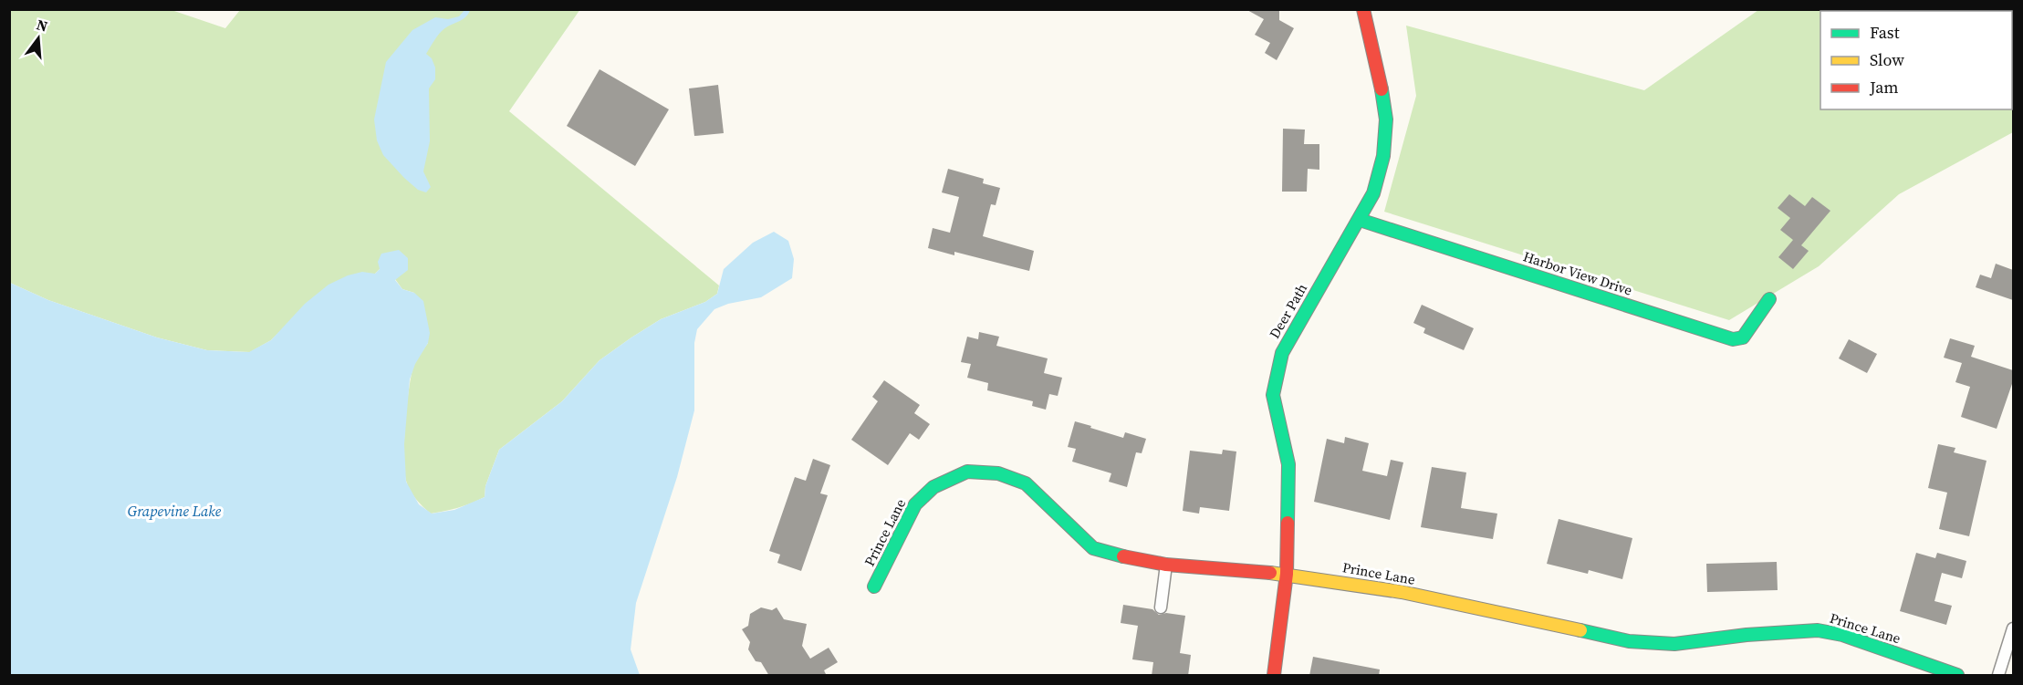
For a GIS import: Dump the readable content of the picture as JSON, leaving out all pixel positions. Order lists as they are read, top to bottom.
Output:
{
  "streets": {
    "street": ["Harbor View Drive", "Deer Path", "Prince Lane"]
  },
  "crossings": [
    ["Harbor View Drive", "Deer Path"],
    ["Deer Path", "Prince Lane"]
  ],
  "water": ["Grapevine Lake"],
  "legend": ["Fast", "Slow", "Jam"],
  "north": "top"
}
